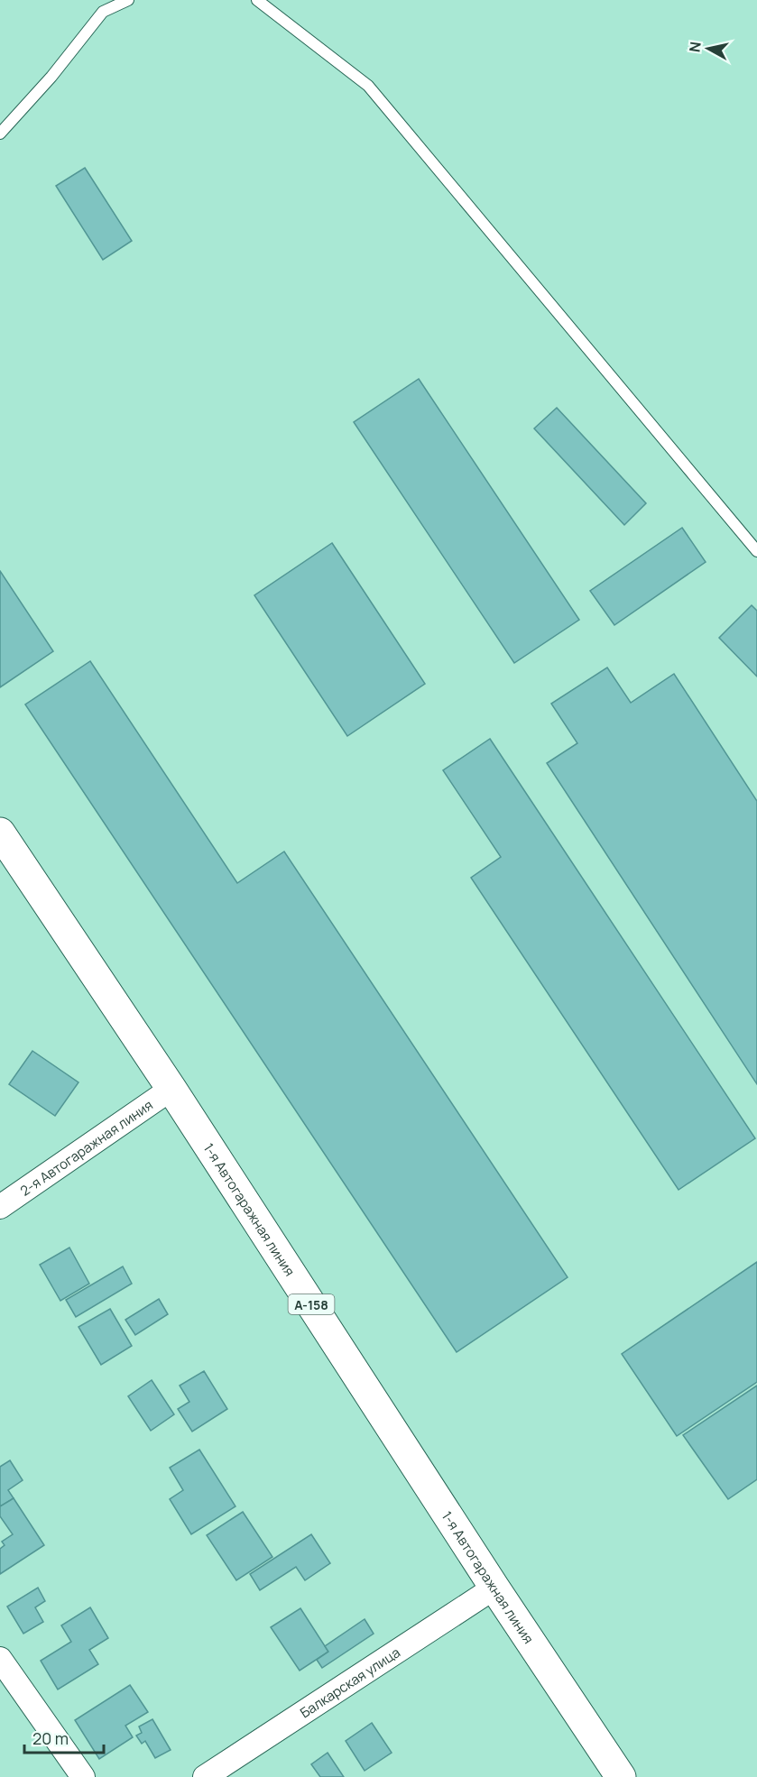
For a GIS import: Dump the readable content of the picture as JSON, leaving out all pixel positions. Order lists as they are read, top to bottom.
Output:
{
  "streets": {
    "main road": ["1-я Автогаражная линия", "А-158"],
    "street": ["2-я Автогаражная линия", "Балкарская улица"]
  },
  "crossings": [
    ["2-я Автогаражная линия", "1-я Автогаражная линия"],
    ["1-я Автогаражная линия", "Балкарская улица"]
  ],
  "scale_bar": "20 m",
  "north": "left"
}
